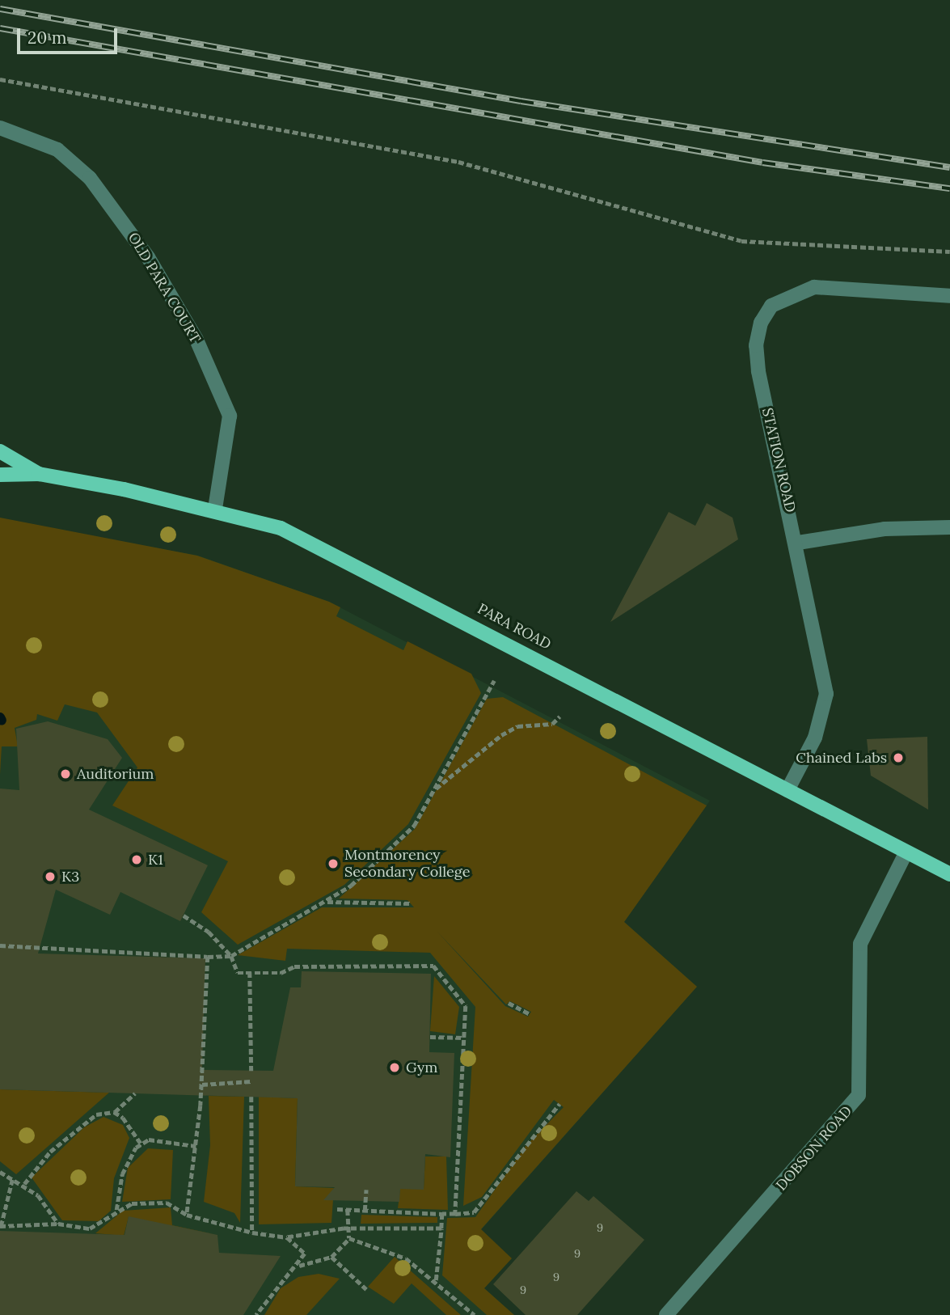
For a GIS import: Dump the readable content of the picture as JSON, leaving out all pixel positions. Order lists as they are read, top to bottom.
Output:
{
  "streets": {
    "main road": ["PARA ROAD"],
    "street": ["OLD PARA COURT", "STATION ROAD", "DOBSON ROAD"]
  },
  "crossings": [
    ["OLD PARA COURT", "PARA ROAD"],
    ["STATION ROAD", "PARA ROAD"],
    ["PARA ROAD", "DOBSON ROAD"]
  ],
  "places": [
    "Chained Labs",
    "Auditorium",
    "K1",
    "Montmorency Secondary College",
    "K3",
    "Gym"
  ],
  "house_numbers": [
    "9",
    "9",
    "9",
    "9"
  ],
  "scale_bar": "20 m"
}
